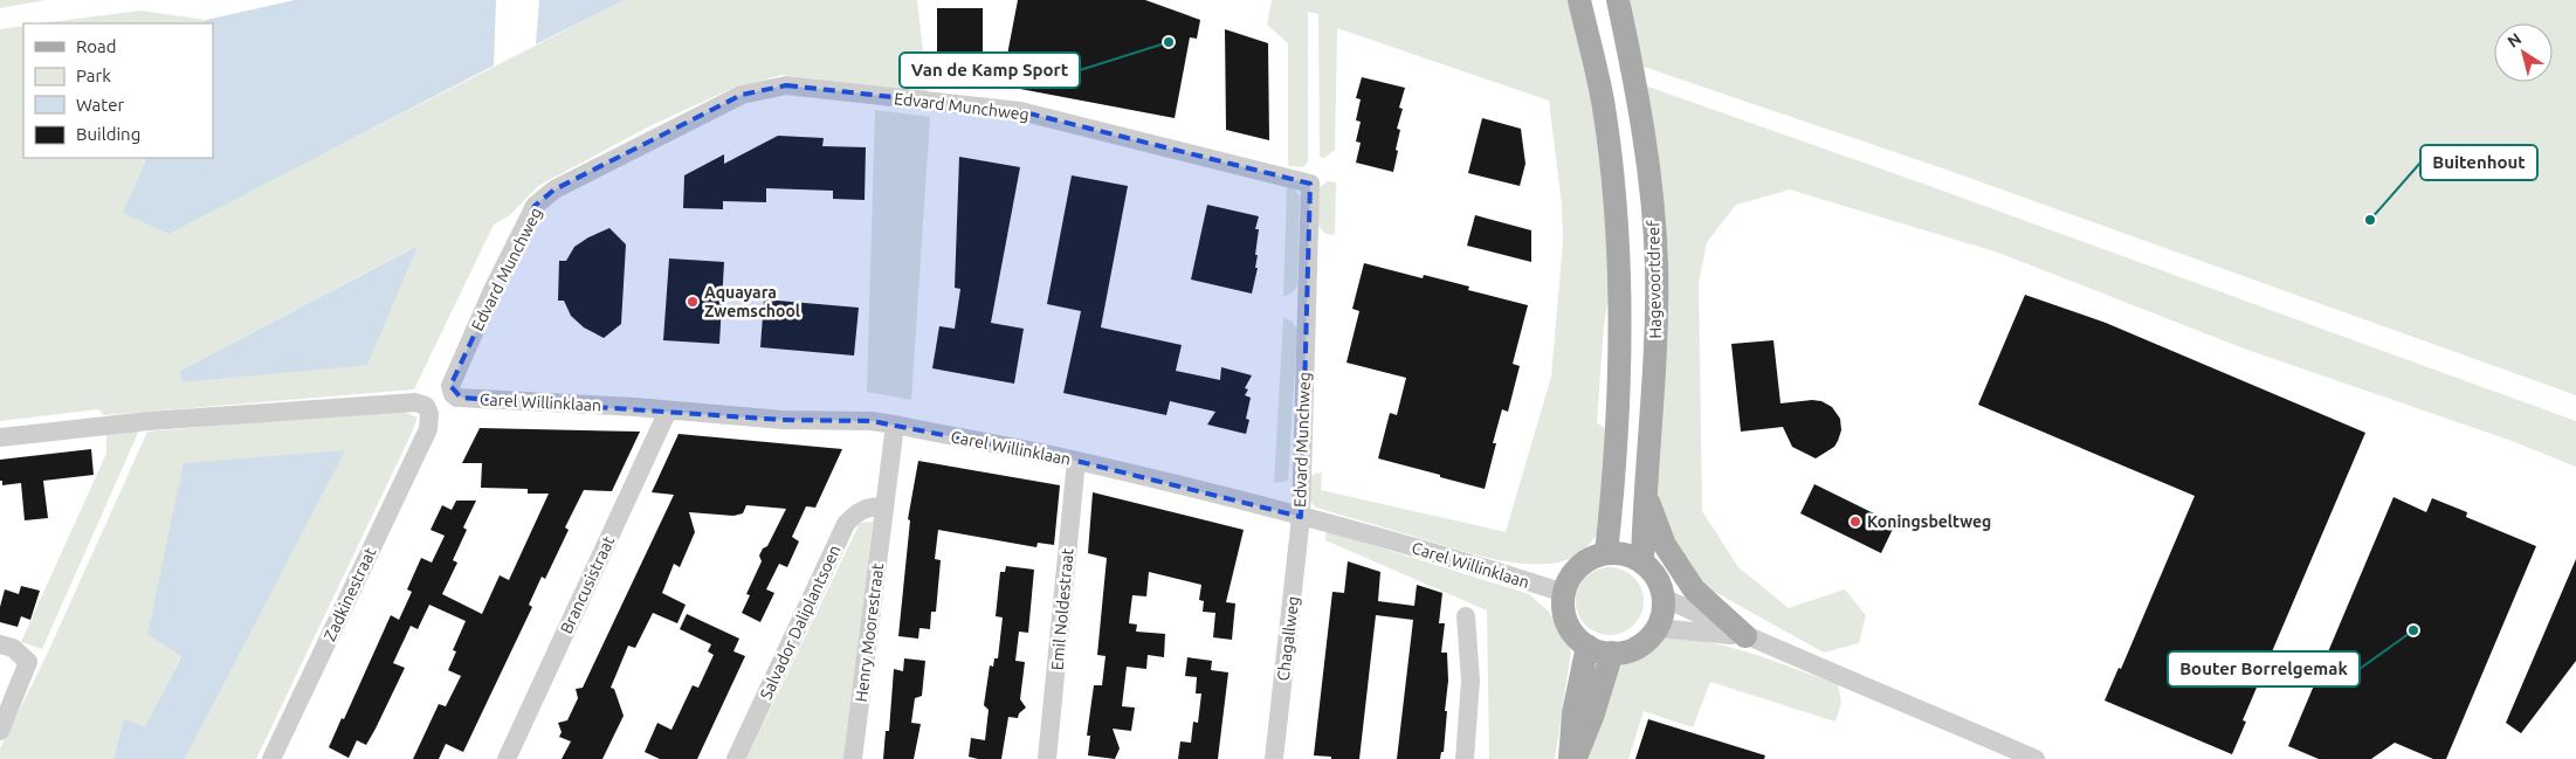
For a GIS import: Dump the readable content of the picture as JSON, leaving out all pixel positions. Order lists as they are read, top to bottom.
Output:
{
  "streets": {
    "main road": ["Hagevoortdreef"],
    "street": [
      "Edvard Munchweg",
      "Carel Willinklaan",
      "Brancusistraat",
      "Zadkinestraat",
      "Emil Noldestraat",
      "Salvador Daliplantsoen",
      "Henry Moorestraat",
      "Chagallweg"
    ]
  },
  "crossings": [
    ["Edvard Munchweg", "Carel Willinklaan"],
    ["Edvard Munchweg", "Chagallweg"],
    ["Hagevoortdreef", "Carel Willinklaan"],
    ["Carel Willinklaan", "Brancusistraat"],
    ["Carel Willinklaan", "Emil Noldestraat"],
    ["Carel Willinklaan", "Henry Moorestraat"],
    ["Carel Willinklaan", "Chagallweg"],
    ["Salvador Daliplantsoen", "Henry Moorestraat"]
  ],
  "places": [
    "Van de Kamp Sport",
    "Buitenhout",
    "Aquayara Zwemschool",
    "Koningsbeltweg",
    "Bouter Borrelgemak"
  ],
  "legend": [
    "Road",
    "Park",
    "Water",
    "Building"
  ],
  "north": "top left"
}
